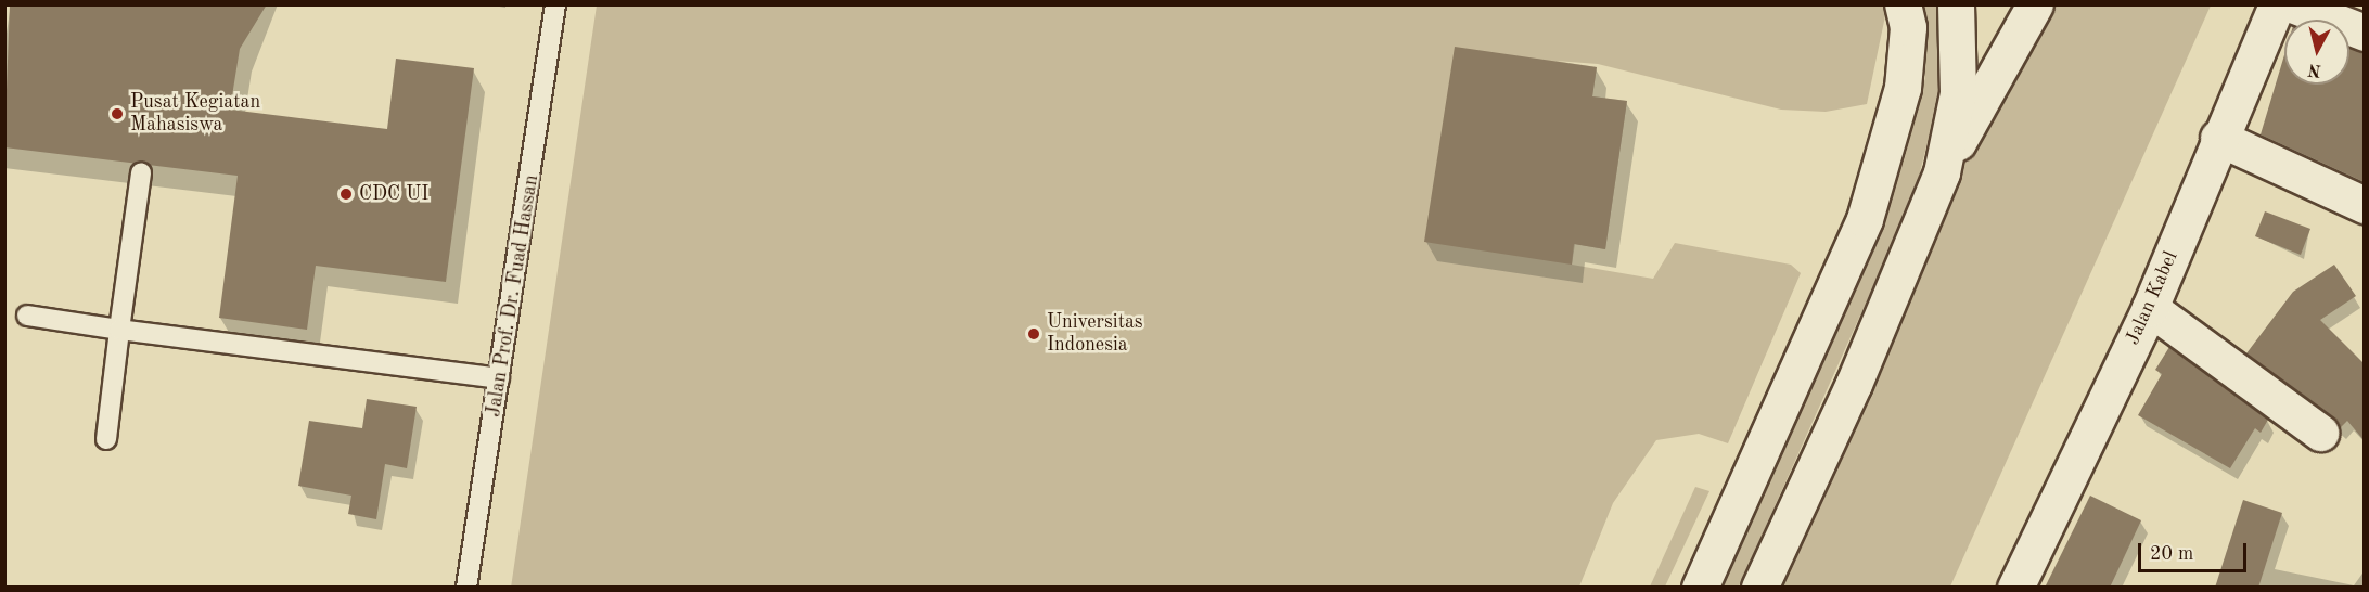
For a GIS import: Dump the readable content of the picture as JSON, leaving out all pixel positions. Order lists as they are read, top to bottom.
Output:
{
  "streets": {
    "street": ["Jalan Kabel"],
    "lane": ["Jalan Prof. Dr. Fuad Hassan"]
  },
  "places": ["Pusat Kegiatan Mahasiswa", "CDC UI", "Universitas Indonesia"],
  "scale_bar": "20 m",
  "north": "bottom"
}
